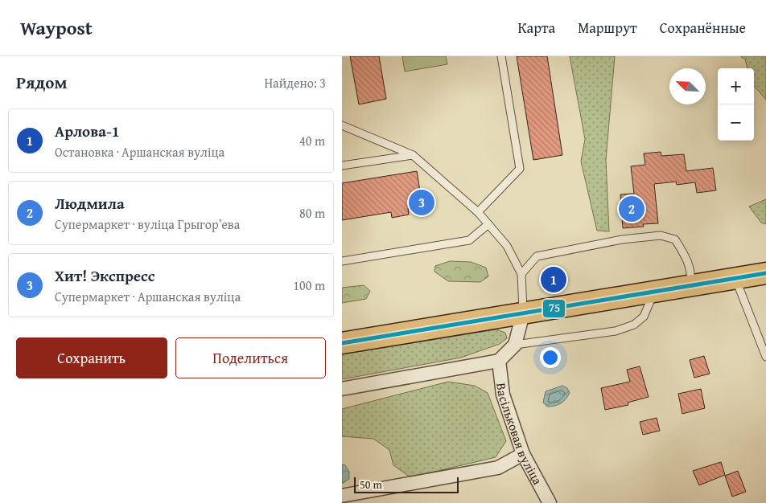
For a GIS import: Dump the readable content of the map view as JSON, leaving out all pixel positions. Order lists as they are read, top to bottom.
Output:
{
  "streets": {
    "street": ["Васільковая вуліца"]
  },
  "lines": ["transit line 75"],
  "scale_bar": "50 m",
  "north": "top left",
  "page": {
    "header": "Waypost",
    "nav": ["Карта", "Маршрут", "Сохранённые"],
    "heading": ["Рядом", "Найдено: 3"],
    "map_buttons": ["+", "−"],
    "list": [
      {
        "mark": "1",
        "name": "Арлова-1",
        "note": "Остановка · Аршанская вуліца",
        "value": "40 m"
      },
      {
        "mark": "2",
        "name": "Людмила",
        "note": "Супермаркет · вуліца Грыгорʼева",
        "value": "80 m"
      },
      {
        "mark": "3",
        "name": "Хит! Экспресс",
        "note": "Супермаркет · Аршанская вуліца",
        "value": "100 m"
      }
    ],
    "pins": ["3", "2", "1"],
    "buttons": ["Сохранить", "Поделиться"],
    "scale": "50 m"
  }
}
